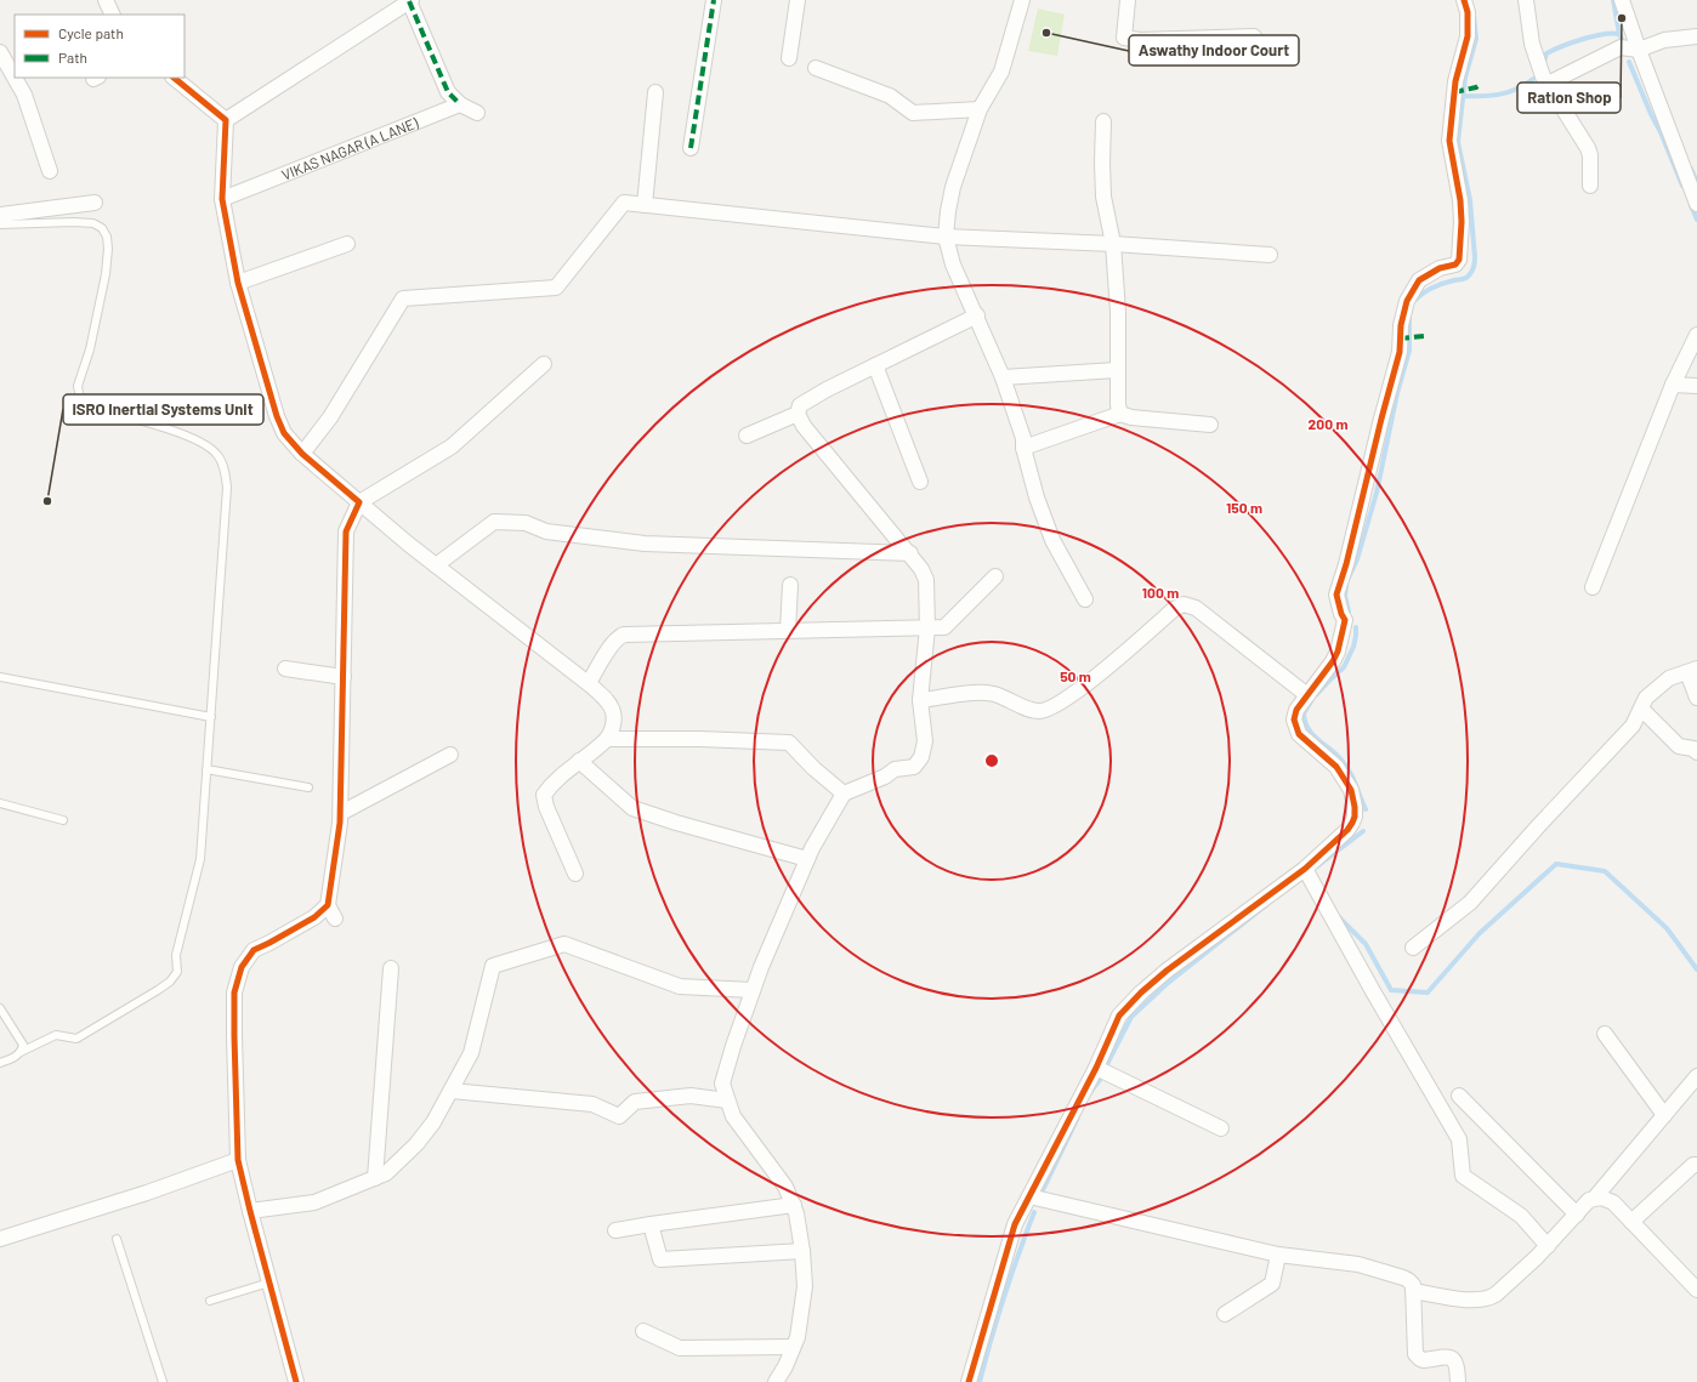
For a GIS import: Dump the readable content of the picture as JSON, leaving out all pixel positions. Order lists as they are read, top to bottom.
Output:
{
  "streets": {
    "street": ["VIKAS NAGAR (A LANE)"]
  },
  "places": ["Ration Shop", "Aswathy Indoor Court", "ISRO Inertial Systems Unit"],
  "legend": ["Cycle path", "Path"],
  "rings": [
    "200 m",
    "150 m",
    "100 m",
    "50 m"
  ]
}
